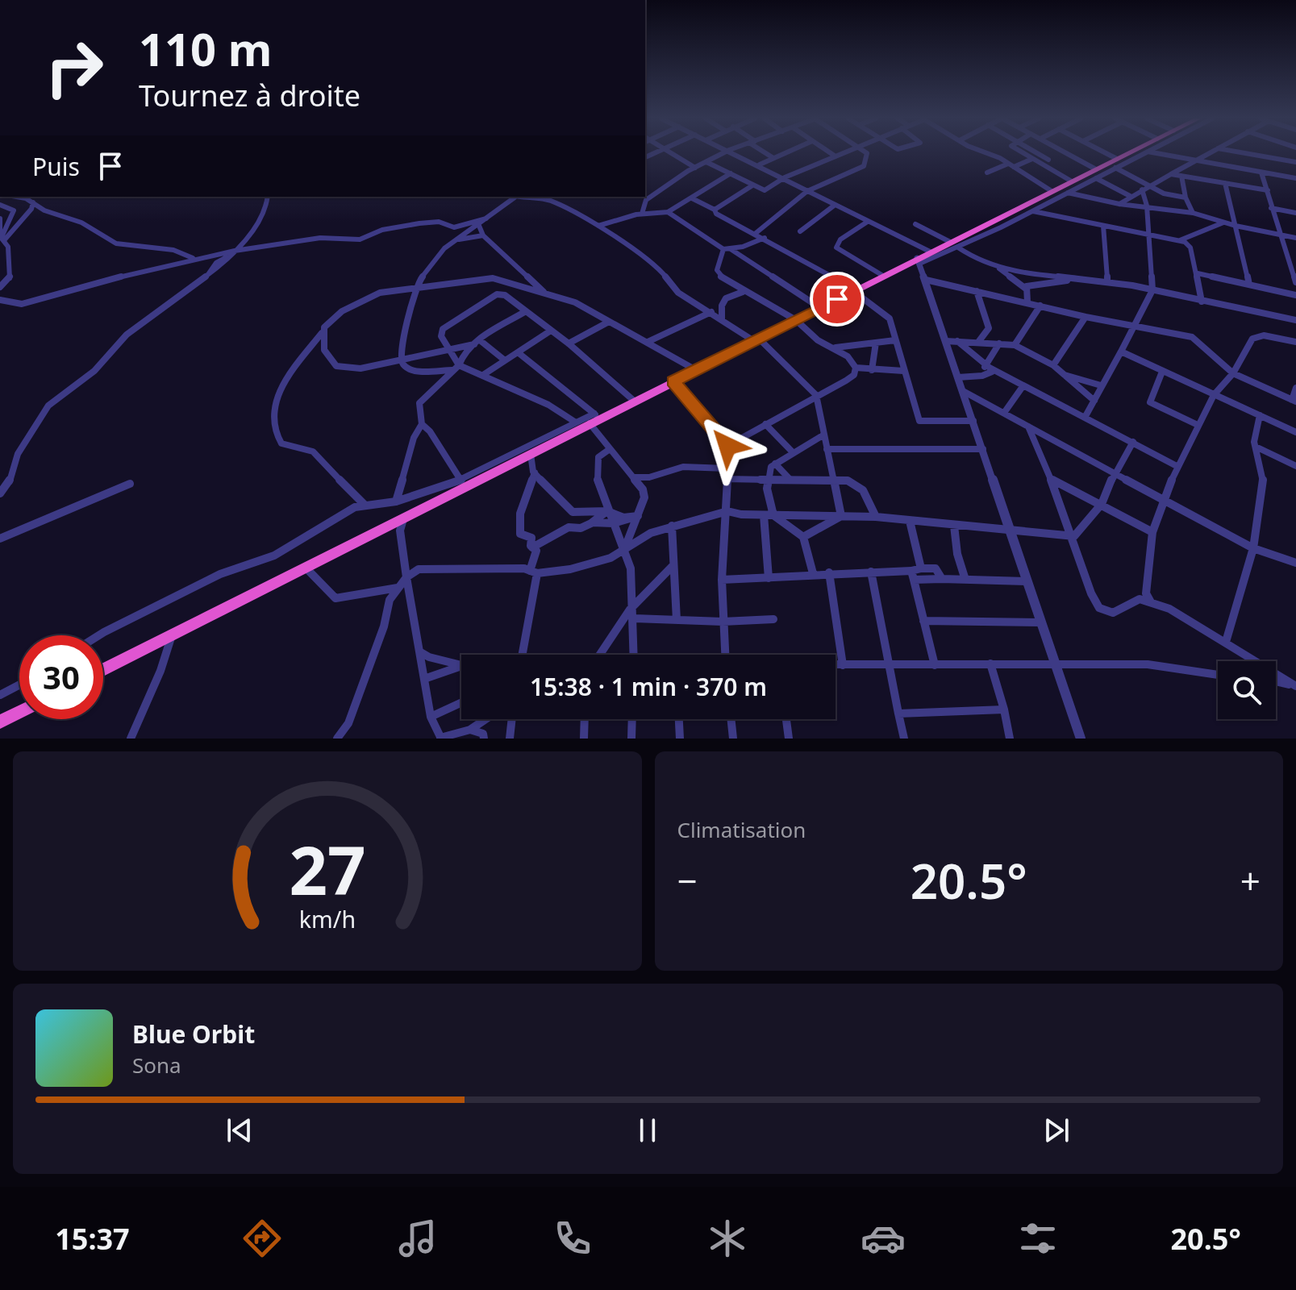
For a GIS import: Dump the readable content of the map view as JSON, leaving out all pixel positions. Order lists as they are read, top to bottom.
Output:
{
  "page": {
    "turn": ["110 m", "Tournez à droite"],
    "then": "Puis",
    "limit": "30",
    "trip": "15:38 · 1 min · 370 m",
    "tile": "Climatisation",
    "heat": ["−", "20.5°", "+"],
    "song": ["Blue Orbit", "Sona"],
    "tabs": ["15:37", "20.5°"],
    "gauge": ["27", "km/h"]
  }
}
